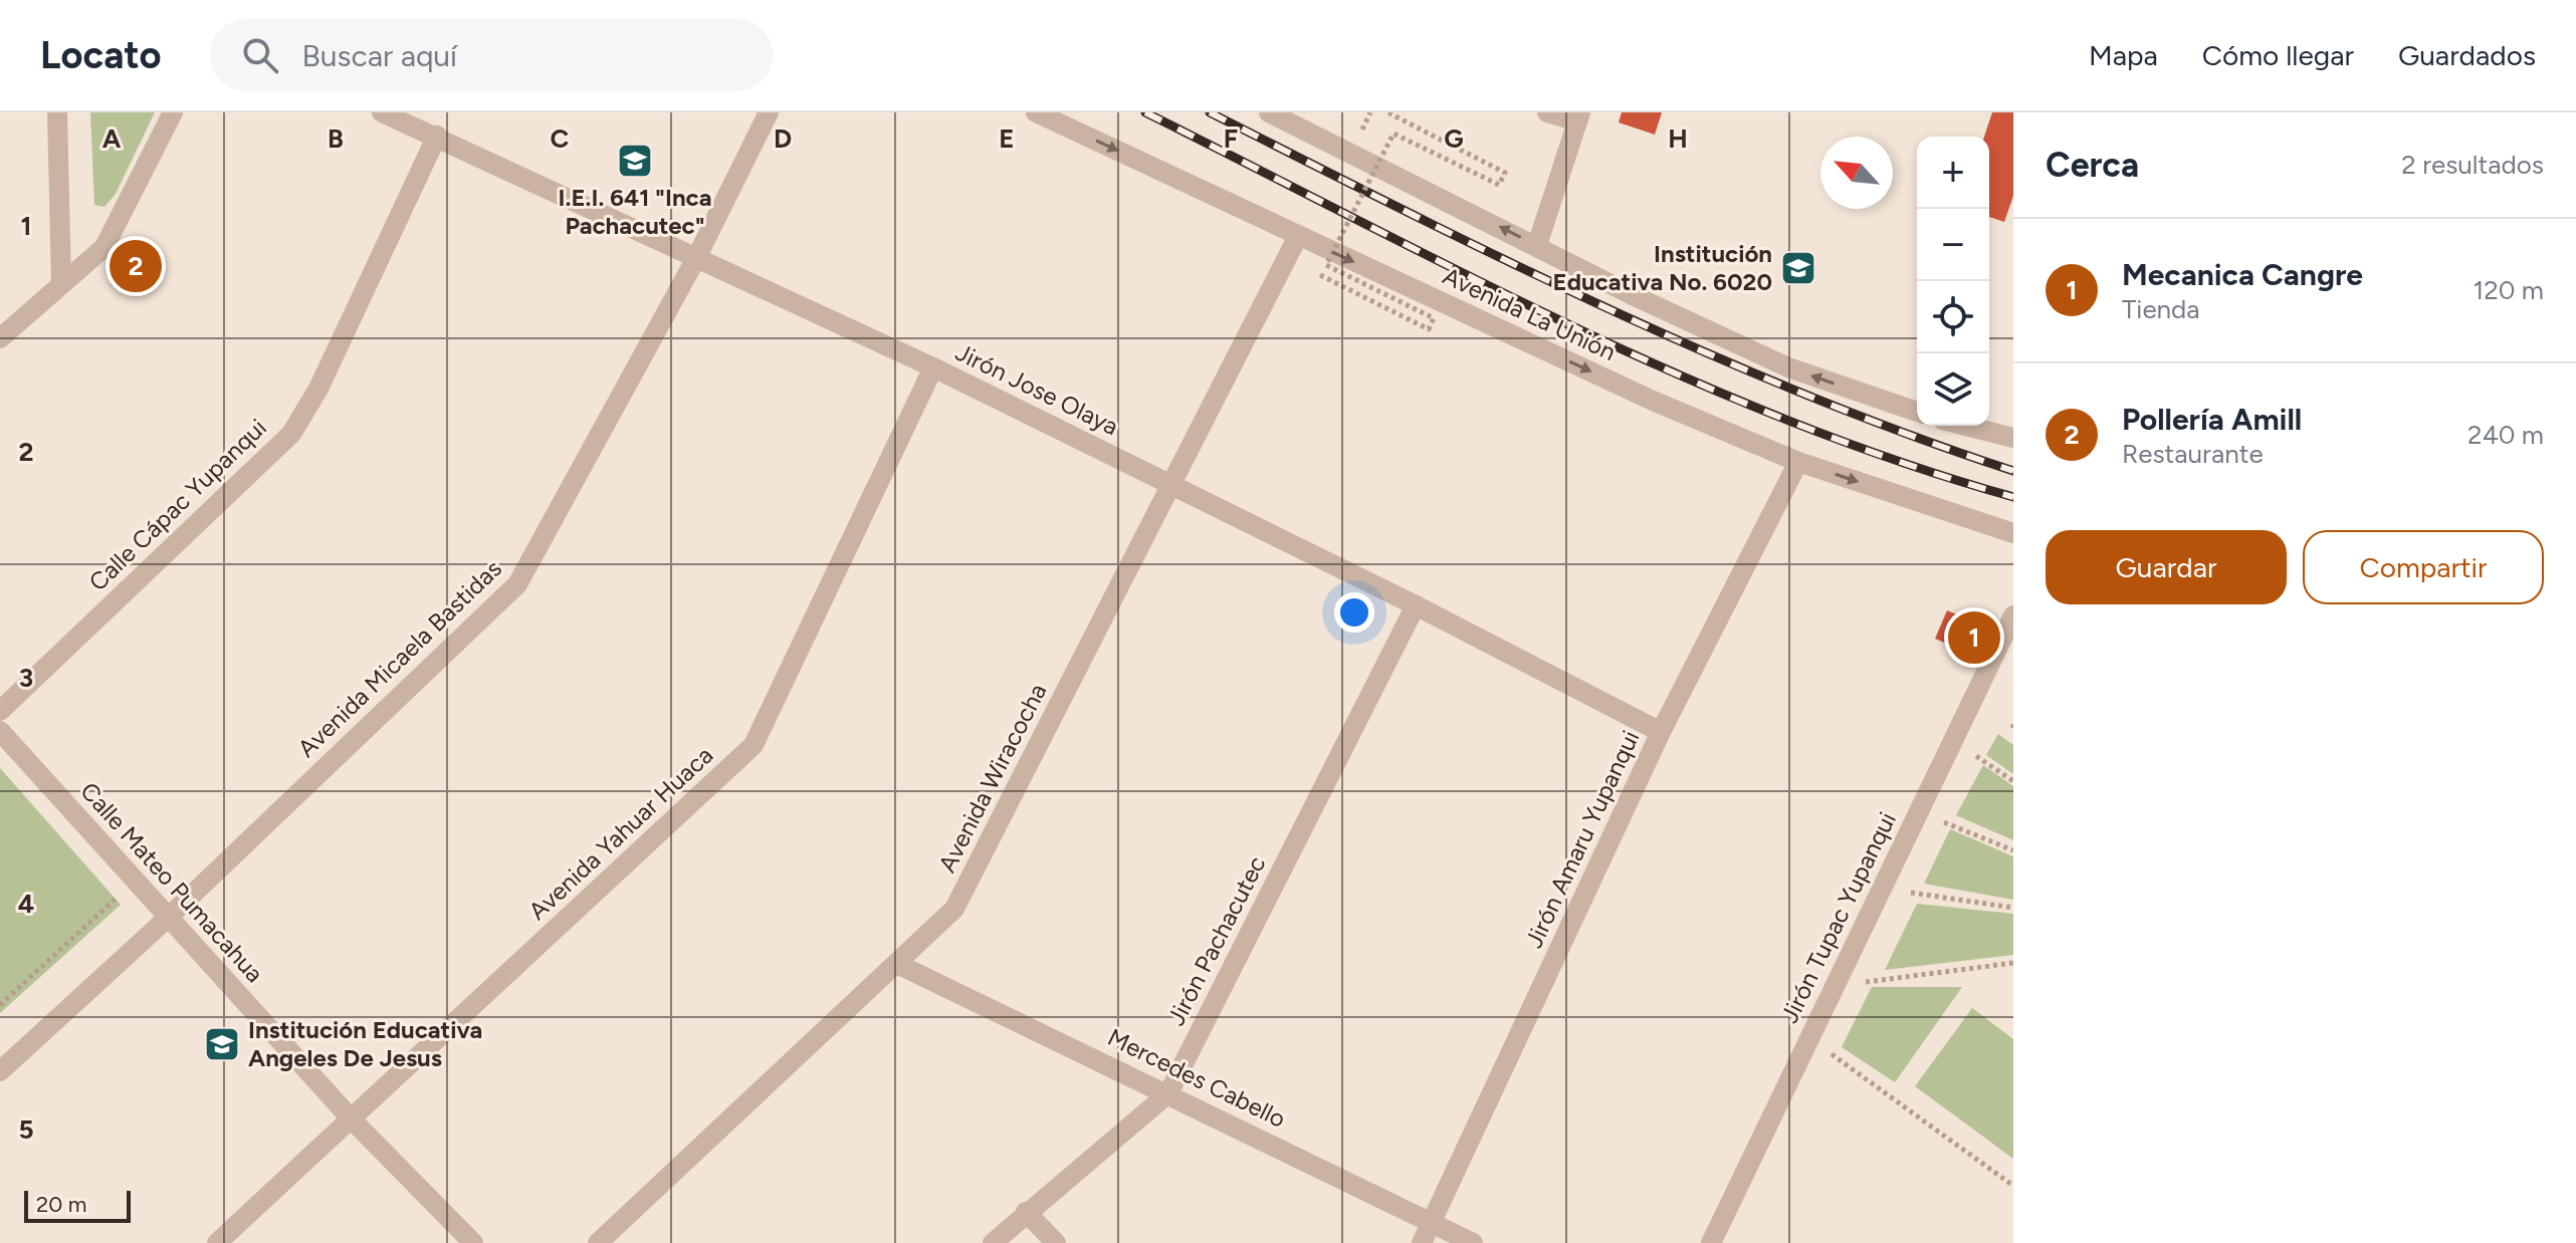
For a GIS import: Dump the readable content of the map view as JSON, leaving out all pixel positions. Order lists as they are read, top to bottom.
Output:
{
  "streets": {
    "street": [
      "Avenida La Unión",
      "Jirón Jose Olaya",
      "Calle Cápac Yupanqui",
      "Avenida Micaela Bastidas",
      "Avenida Wiracocha",
      "Avenida Yahuar Huaca",
      "Jirón Amaru Yupanqui",
      "Calle Mateo Pumacahua",
      "Jirón Tupac Yupanqui",
      "Jirón Pachacutec",
      "Mercedes Cabello"
    ]
  },
  "crossings": [
    ["Avenida La Unión", "Avenida Wiracocha"],
    ["Avenida La Unión", "Jirón Amaru Yupanqui"],
    ["Jirón Jose Olaya", "Calle Cápac Yupanqui"],
    ["Jirón Jose Olaya", "Avenida Micaela Bastidas"],
    ["Jirón Jose Olaya", "Avenida Wiracocha"],
    ["Jirón Jose Olaya", "Avenida Yahuar Huaca"],
    ["Jirón Jose Olaya", "Jirón Amaru Yupanqui"],
    ["Jirón Jose Olaya", "Jirón Pachacutec"],
    ["Avenida Micaela Bastidas", "Calle Mateo Pumacahua"],
    ["Avenida Wiracocha", "Mercedes Cabello"],
    ["Avenida Yahuar Huaca", "Calle Mateo Pumacahua"],
    ["Jirón Amaru Yupanqui", "Mercedes Cabello"],
    ["Jirón Pachacutec", "Mercedes Cabello"]
  ],
  "places": {
    "school or university": ["I.E.I. 641 \"Inca Pachacutec\"", "Institución Educativa No. 6020", "Institución Educativa Angeles De Jesus"]
  },
  "scale_bar": "20 m",
  "north": "top left",
  "page": {
    "header": "Locato",
    "search": "Buscar aquí",
    "nav": ["Mapa", "Cómo llegar", "Guardados"],
    "heading": ["Cerca", "2 resultados"],
    "map_buttons": ["+", "−"],
    "list": [
      {
        "mark": "1",
        "name": "Mecanica Cangre",
        "note": "Tienda",
        "value": "120 m"
      },
      {
        "mark": "2",
        "name": "Pollería Amill",
        "note": "Restaurante",
        "value": "240 m"
      }
    ],
    "pins": ["2", "1"],
    "buttons": ["Guardar", "Compartir"],
    "scale": "20 m"
  },
  "grid": {
    "columns": [
      "A",
      "B",
      "C",
      "D",
      "E",
      "F",
      "G",
      "H"
    ],
    "rows": [
      "1",
      "2",
      "3",
      "4",
      "5"
    ]
  }
}
